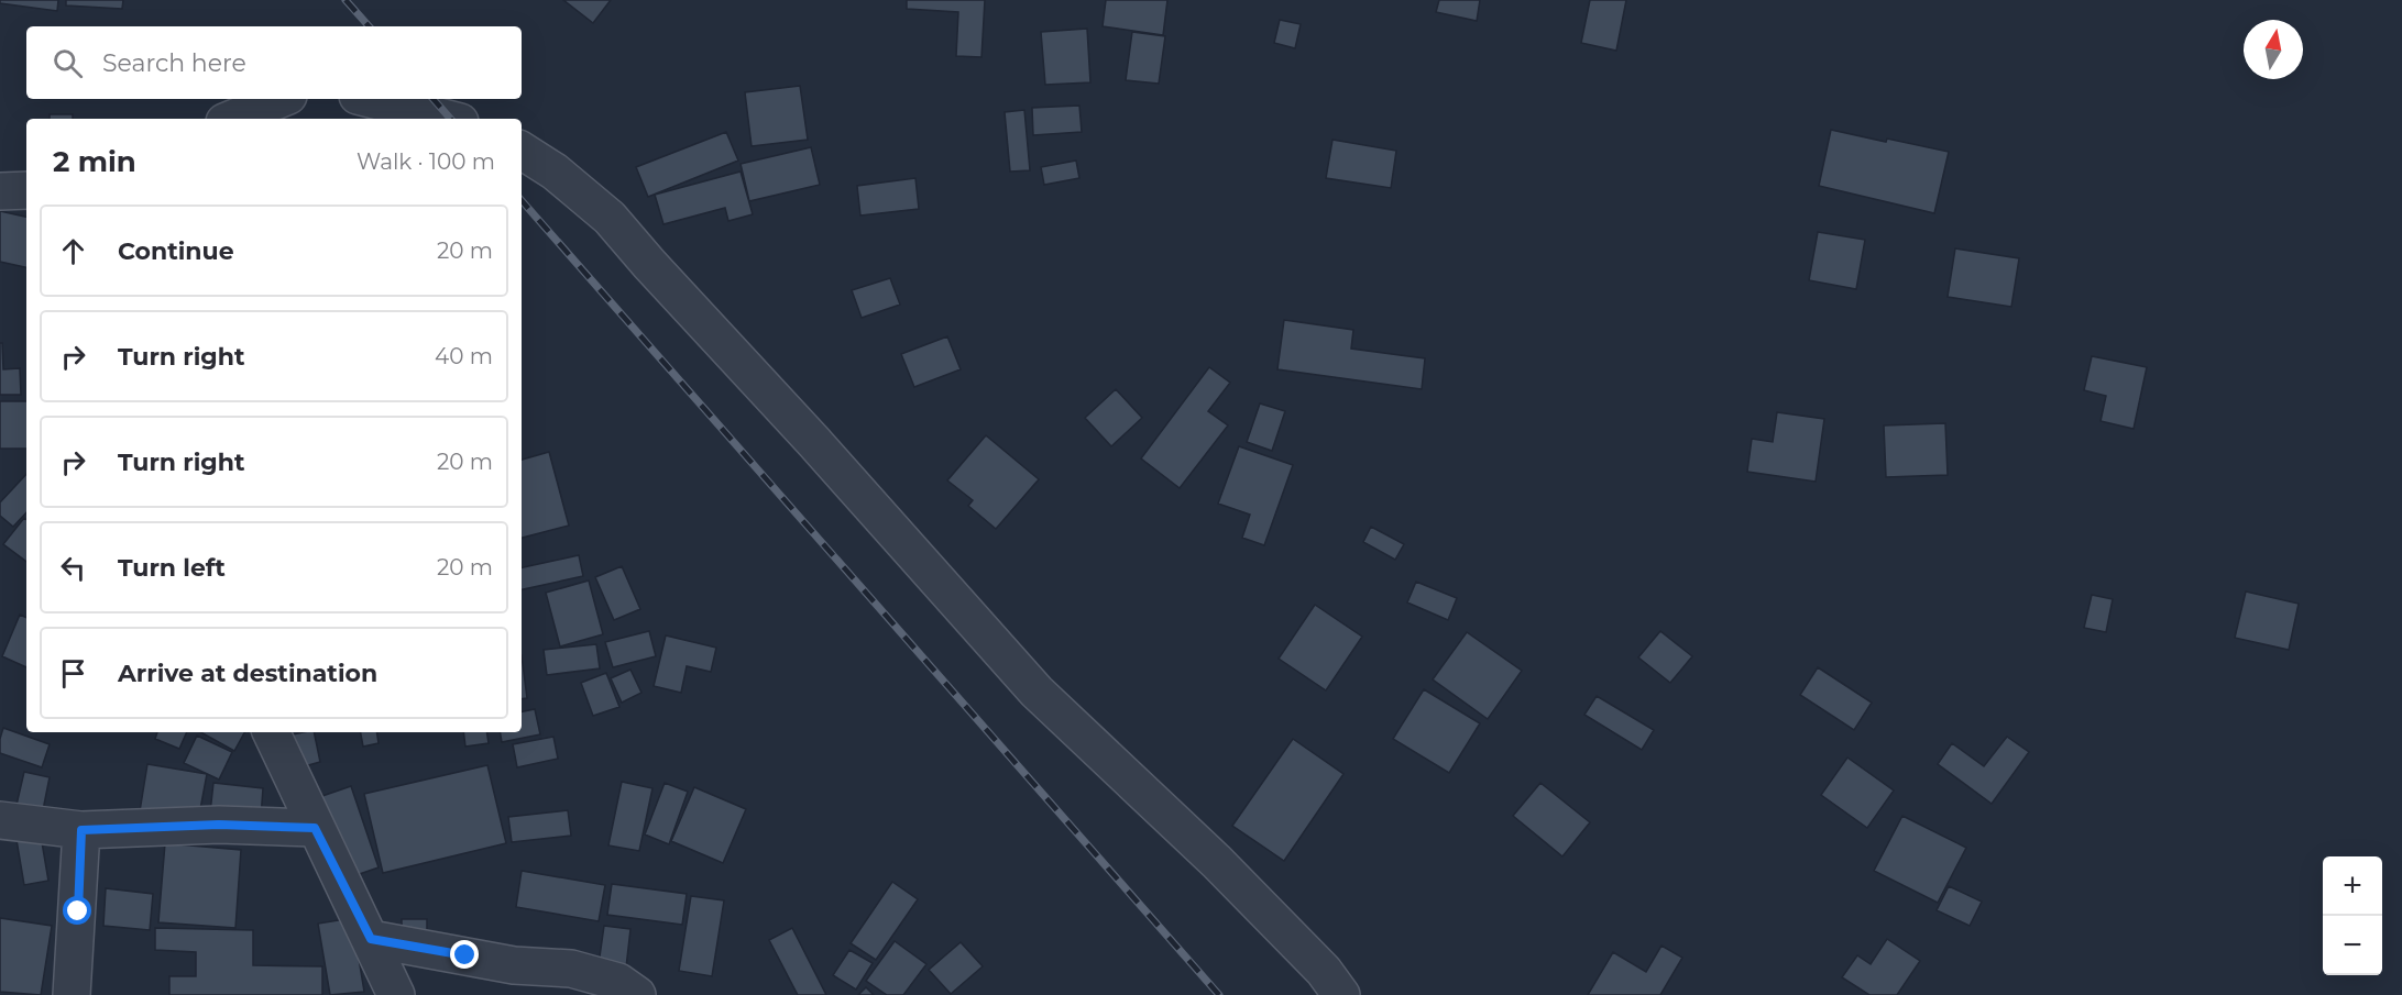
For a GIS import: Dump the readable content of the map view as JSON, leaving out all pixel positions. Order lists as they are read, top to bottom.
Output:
{
  "north": "top",
  "page": {
    "search": "Search here",
    "heading": ["2 min", "Walk · 100 m"],
    "list": [
      ["Continue", "20 m"],
      ["Turn right", "40 m"],
      ["Turn right", "20 m"],
      ["Turn left", "20 m"],
      "Arrive at destination"
    ],
    "map_buttons": ["+", "−"]
  }
}
